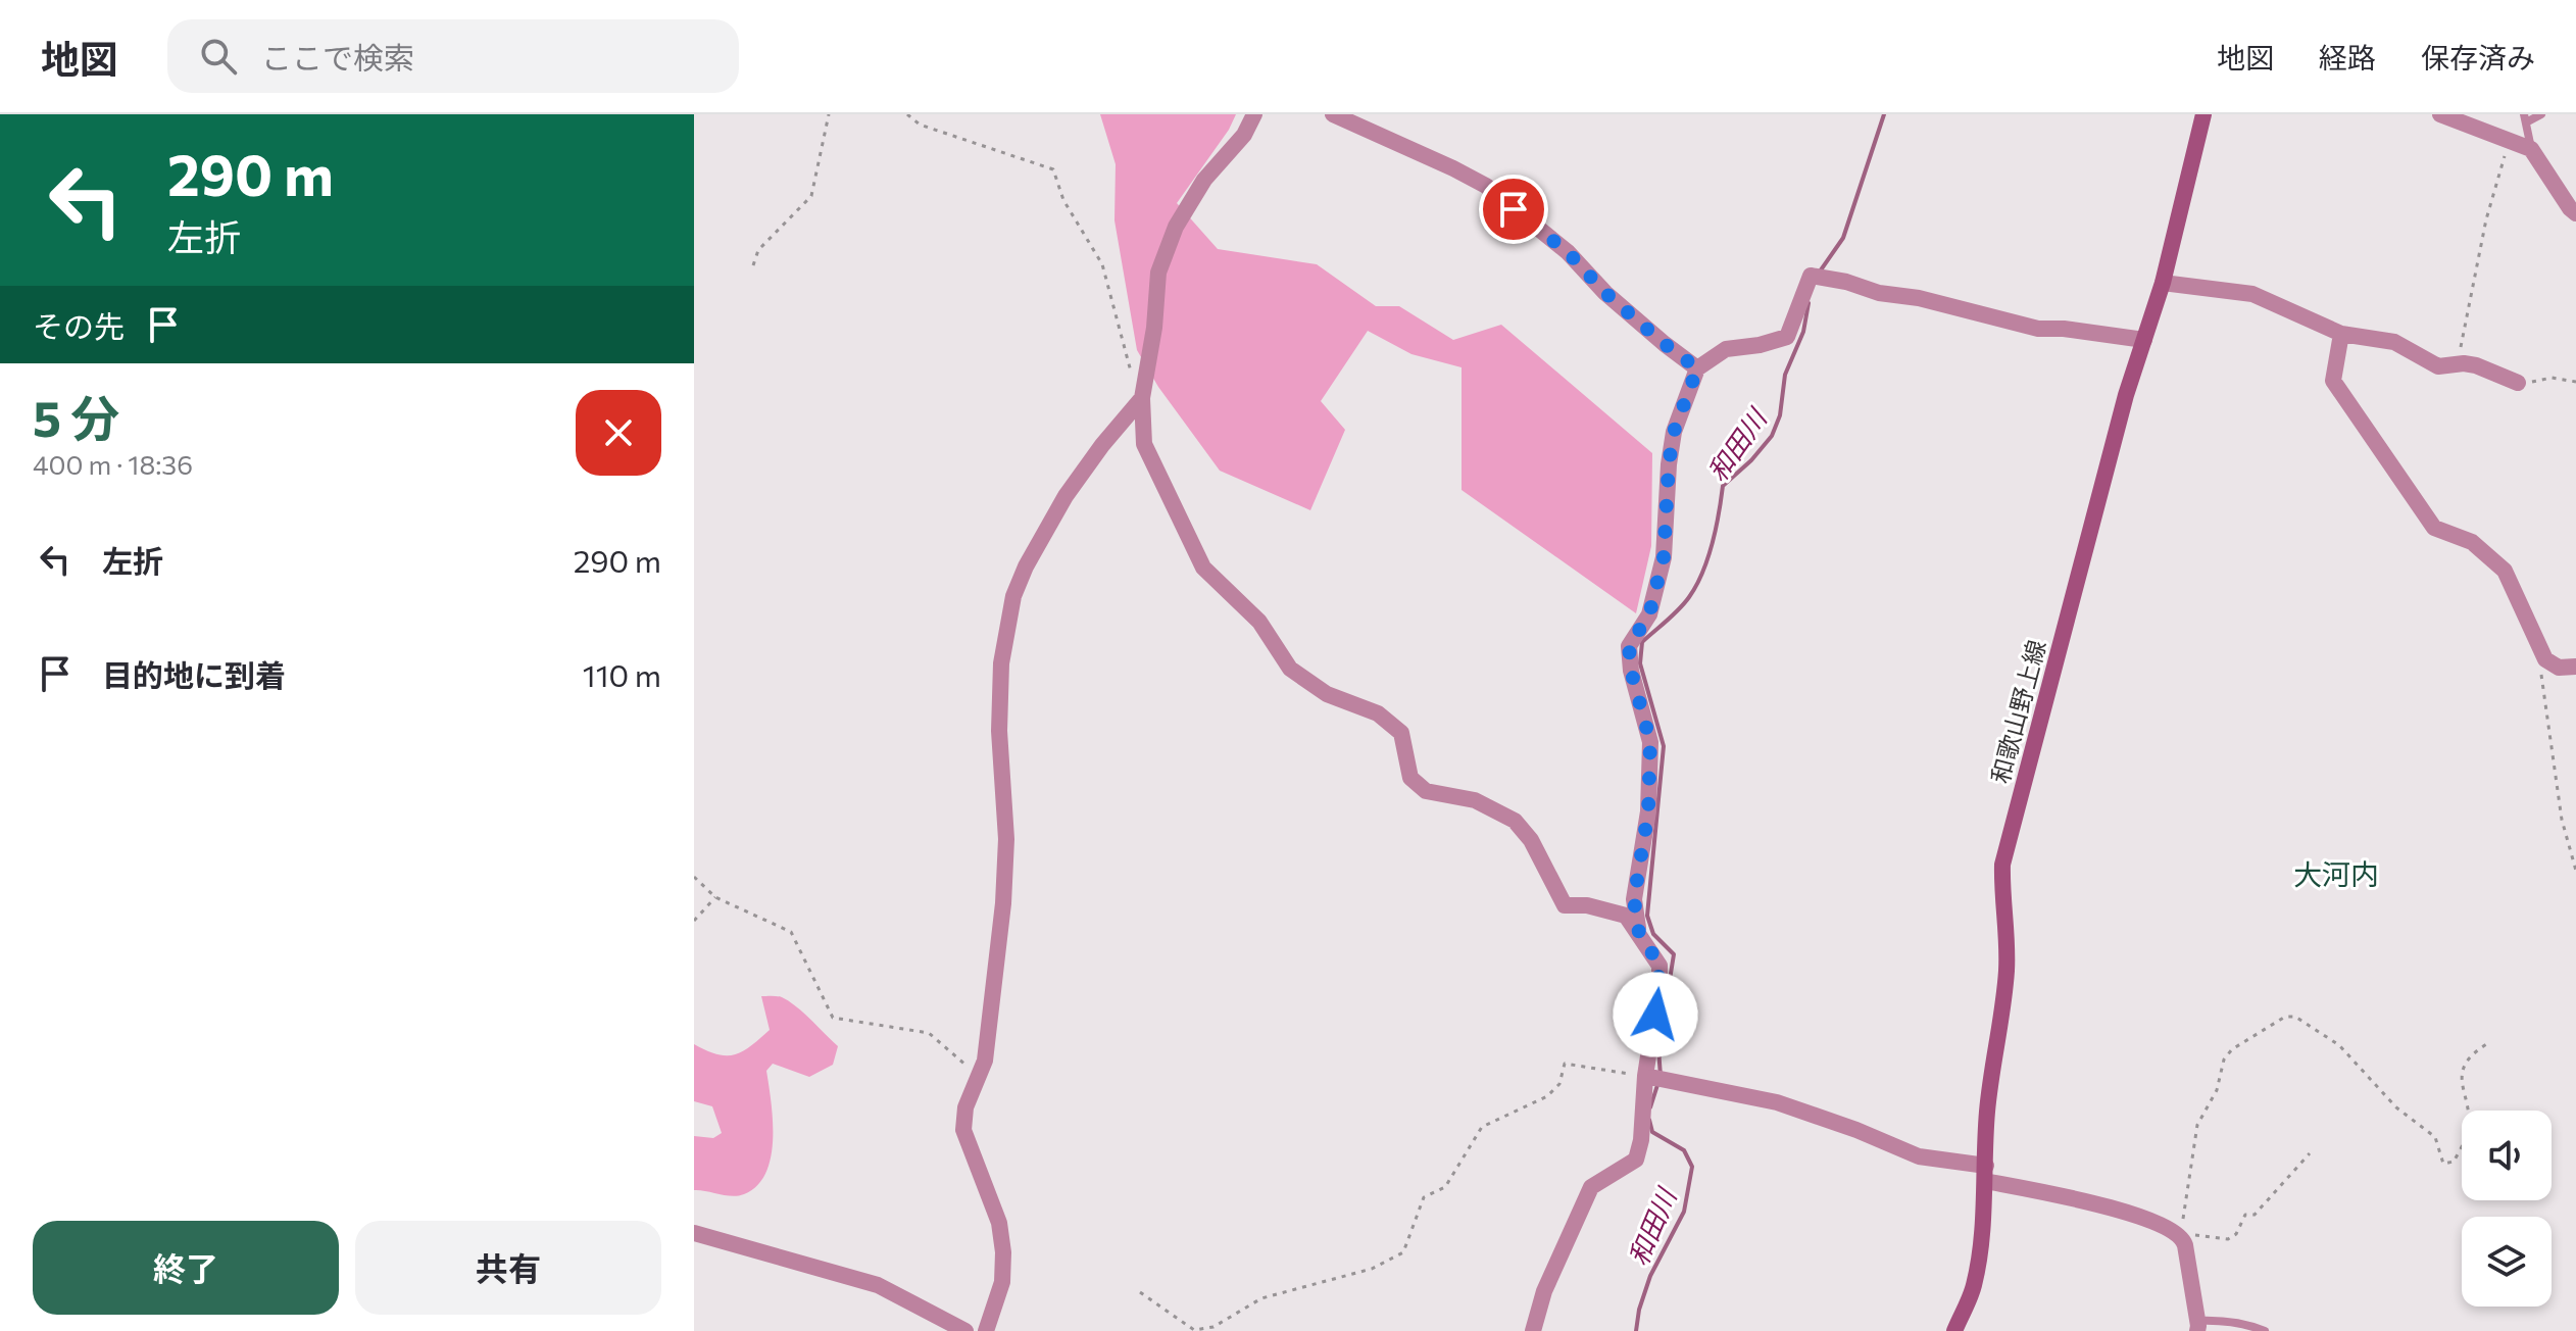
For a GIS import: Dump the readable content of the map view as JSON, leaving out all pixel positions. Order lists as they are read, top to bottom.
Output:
{
  "streets": {
    "main road": ["和歌山野上線"]
  },
  "districts": ["大河内"],
  "water": ["和田川"],
  "page": {
    "header": "地図",
    "search": "ここで検索",
    "nav": ["地図", "経路", "保存済み"],
    "turn": ["290 m", "左折"],
    "then": "その先",
    "heading": ["5 分", "400 m · 18:36"],
    "list": [
      {
        "name": "左折",
        "value": "290 m"
      },
      {
        "name": "目的地に到着",
        "value": "110 m"
      }
    ],
    "buttons": ["終了", "共有"]
  }
}
